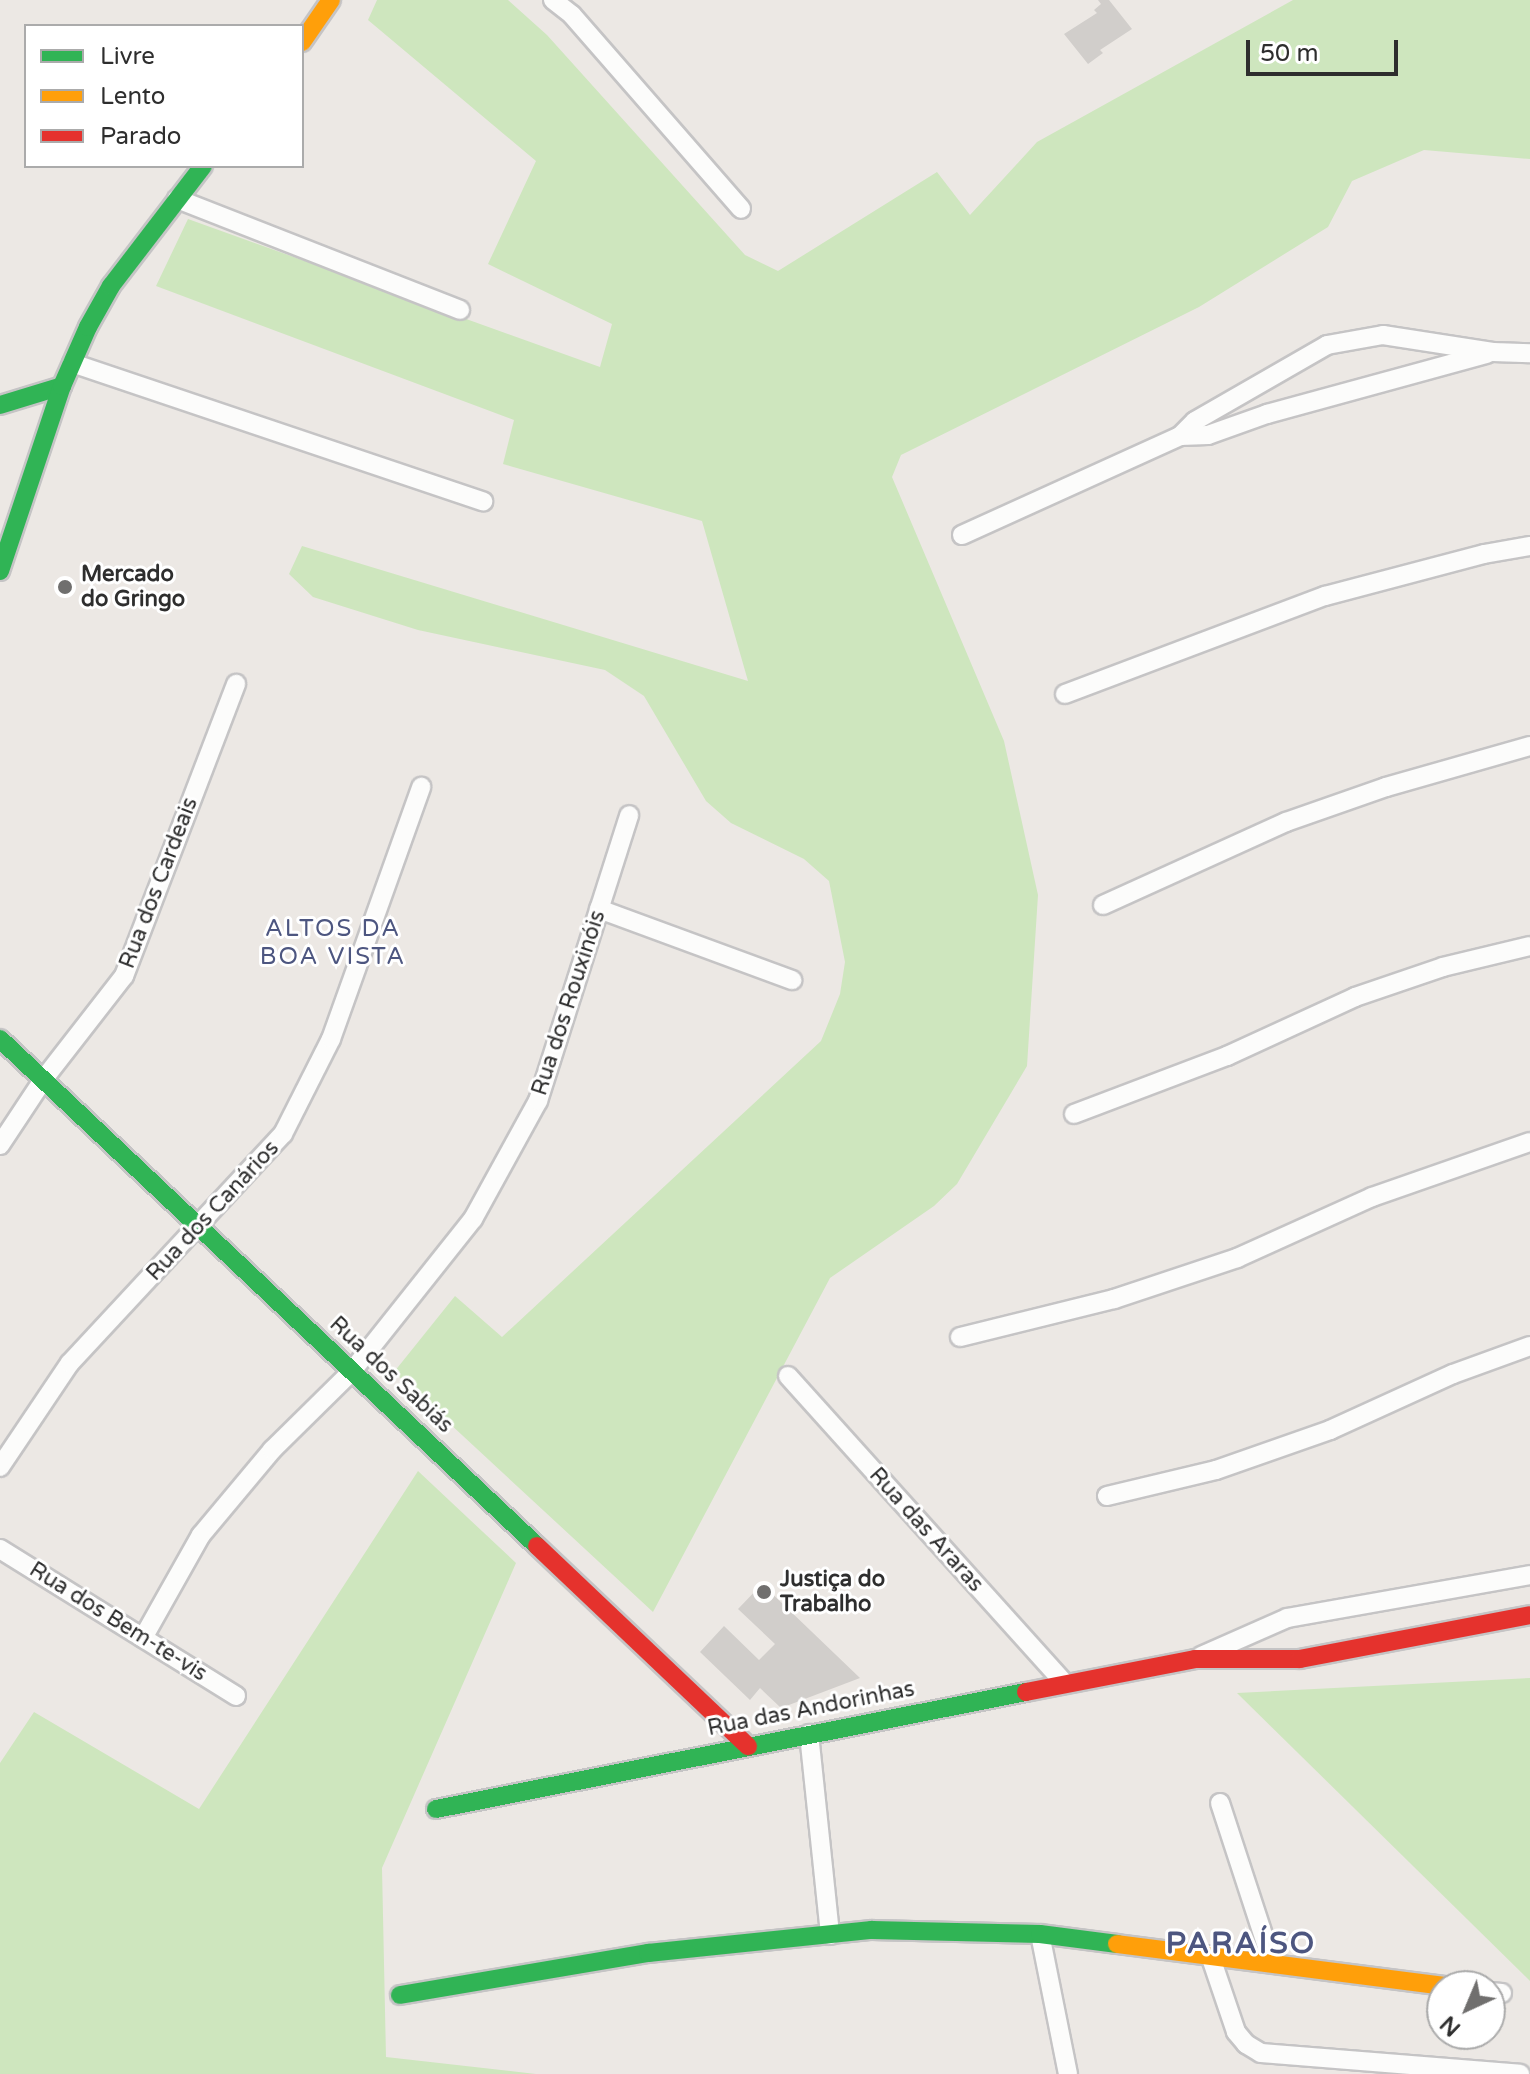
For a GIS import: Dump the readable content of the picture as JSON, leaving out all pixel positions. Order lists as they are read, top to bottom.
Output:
{
  "streets": {
    "street": [
      "Rua dos Cardeais",
      "Rua dos Rouxinóis",
      "Rua dos Canários",
      "Rua dos Sabiás",
      "Rua das Araras",
      "Rua dos Bem-te-vis",
      "Rua das Andorinhas"
    ]
  },
  "crossings": [
    ["Rua dos Cardeais", "Rua dos Sabiás"],
    ["Rua dos Rouxinóis", "Rua dos Sabiás"],
    ["Rua dos Rouxinóis", "Rua dos Bem-te-vis"],
    ["Rua dos Canários", "Rua dos Sabiás"],
    ["Rua dos Sabiás", "Rua das Andorinhas"],
    ["Rua das Araras", "Rua das Andorinhas"]
  ],
  "districts": ["ALTOS DA BOA VISTA", "PARAÍSO"],
  "places": ["Mercado do Gringo", "Justiça do Trabalho"],
  "legend": ["Livre", "Lento", "Parado"],
  "scale_bar": "50 m",
  "north": "bottom left"
}
